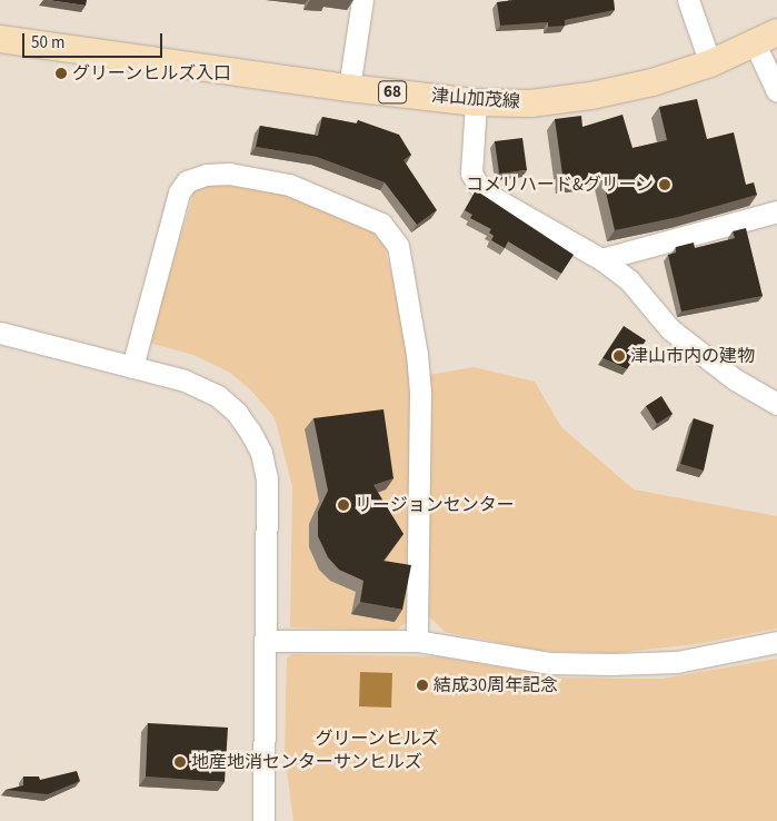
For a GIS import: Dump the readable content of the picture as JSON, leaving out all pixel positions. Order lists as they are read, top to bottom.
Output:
{
  "streets": {
    "main road": ["68", "津山加茂線"]
  },
  "parks": ["グリーンヒルズ"],
  "places": [
    "グリーンヒルズ入口",
    "コメリハード&グリーン",
    "津山市内の建物",
    "リージョンセンター",
    "結成30周年記念",
    "地産地消センターサンヒルズ"
  ],
  "scale_bar": "50 m"
}
